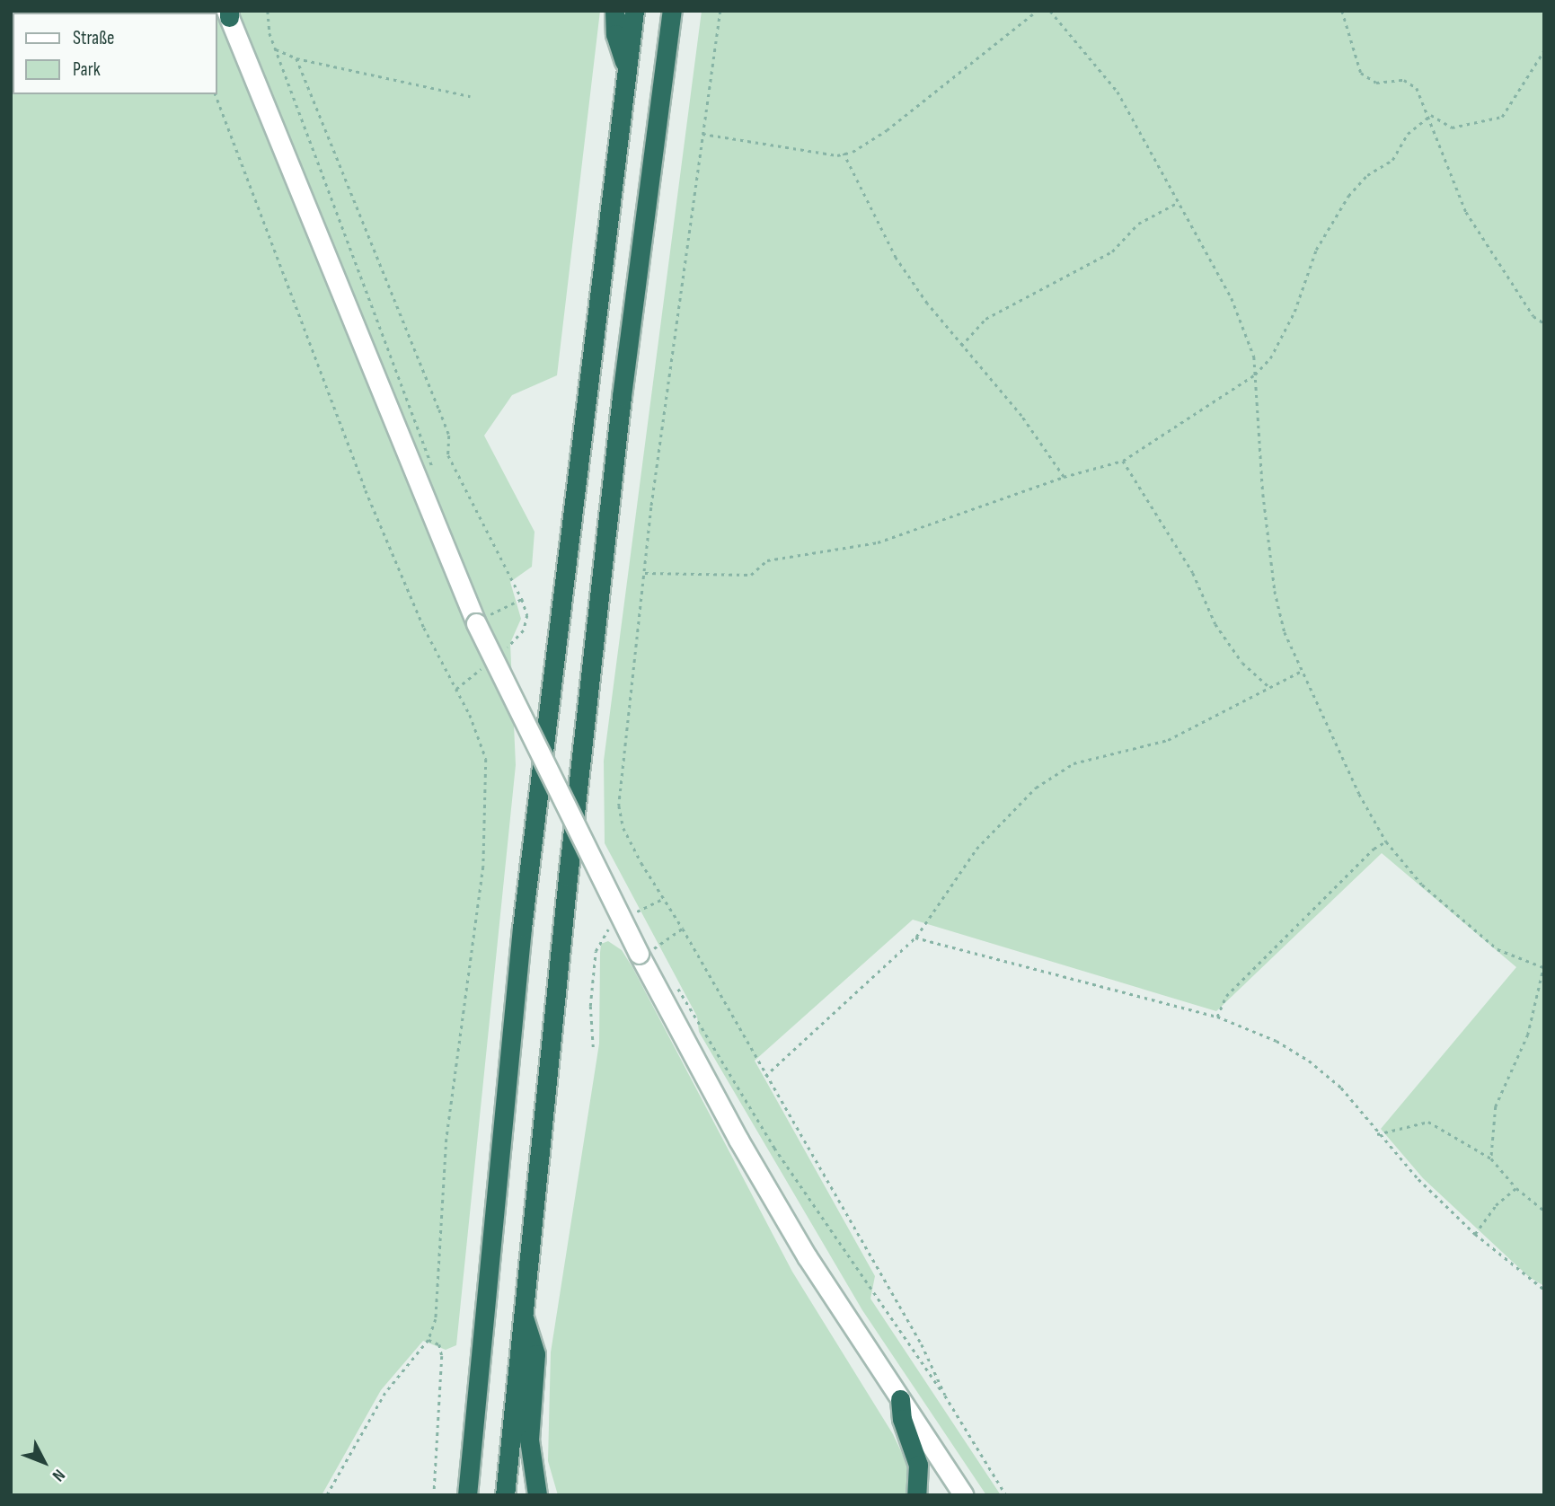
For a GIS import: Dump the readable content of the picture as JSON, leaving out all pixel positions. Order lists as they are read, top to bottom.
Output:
{
  "legend": ["Straße", "Park"],
  "north": "bottom right"
}
